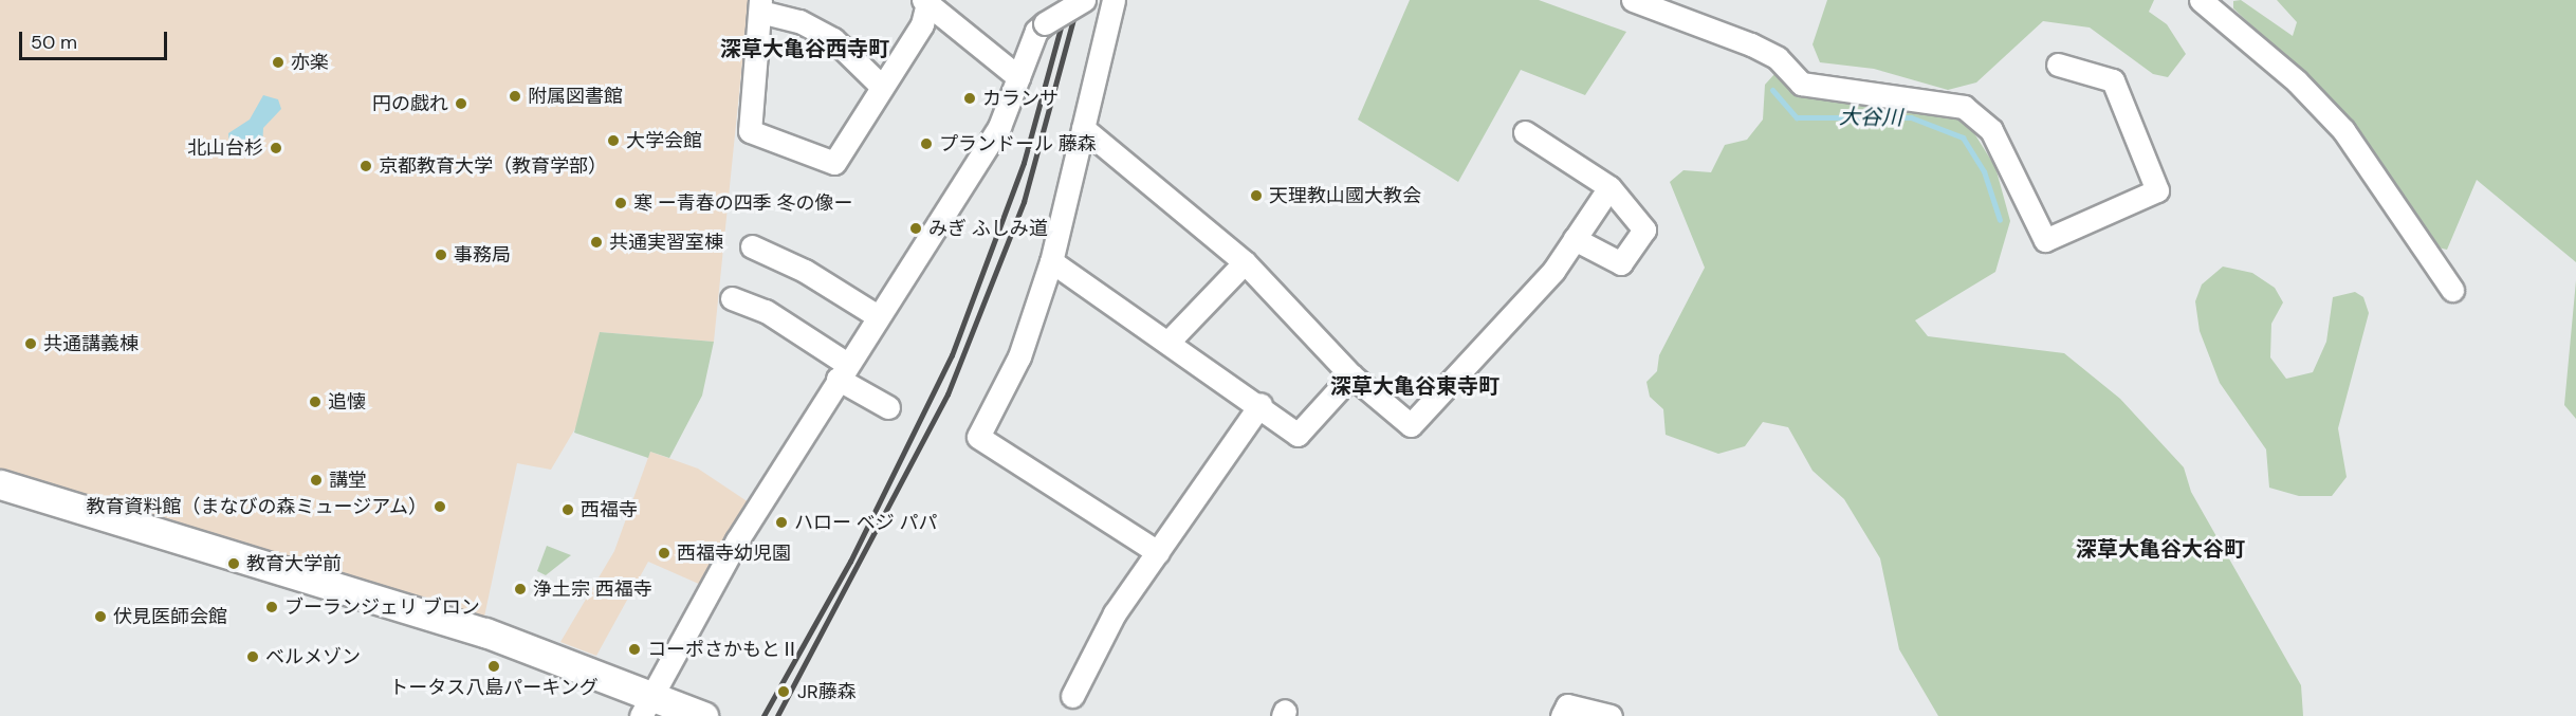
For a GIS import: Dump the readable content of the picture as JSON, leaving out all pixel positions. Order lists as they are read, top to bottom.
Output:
{
  "districts": ["深草大亀谷西寺町", "深草大亀谷東寺町", "深草大亀谷大谷町"],
  "water": ["大谷川"],
  "places": [
    "亦楽",
    "附属図書館",
    "カランサ",
    "円の戯れ",
    "大学会館",
    "プランドール 藤森",
    "北山台杉",
    "京都教育大学（教育学部）",
    "天理教山國大教会",
    "寒 ー青春の四季 冬の像ー",
    "みぎ ふしみ道",
    "共通実習室棟",
    "事務局",
    "共通講義棟",
    "追懐",
    "講堂",
    "教育資料館（まなびの森ミュージアム）",
    "西福寺",
    "ハロー ベジ パパ",
    "西福寺幼児園",
    "教育大学前",
    "浄土宗 西福寺",
    "ブーランジェリ ブロン",
    "伏見医師会館",
    "コーポさかもとⅡ",
    "ベルメゾン",
    "トータス八島パーキング",
    "JR藤森"
  ],
  "scale_bar": "50 m"
}
